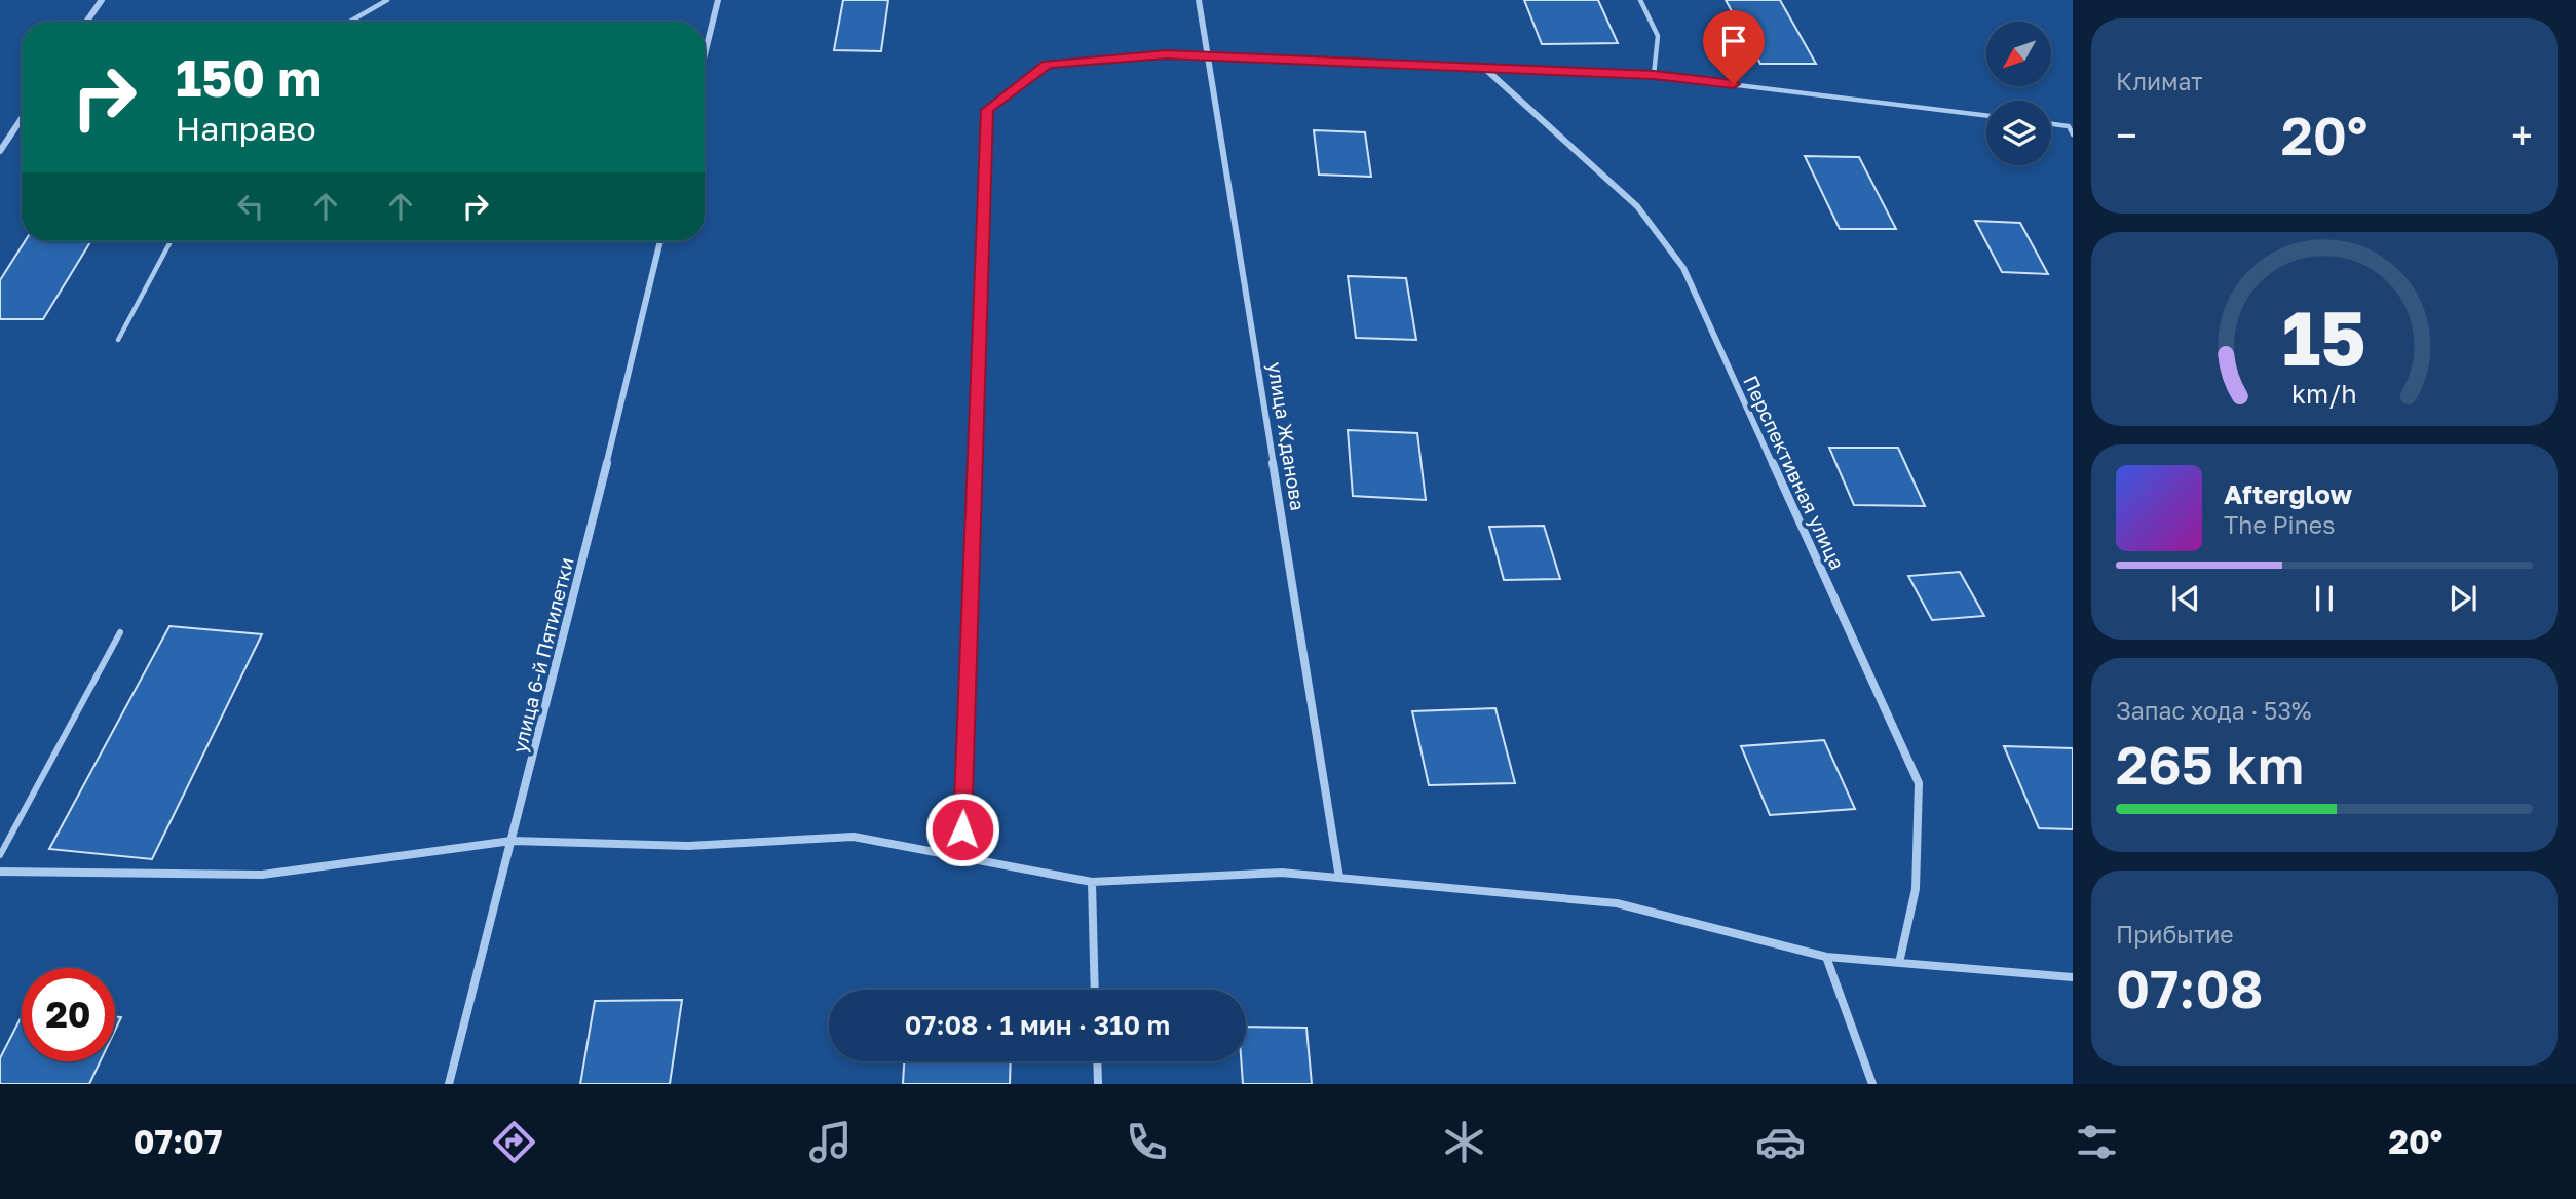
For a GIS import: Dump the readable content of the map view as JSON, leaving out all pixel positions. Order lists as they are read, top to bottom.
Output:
{
  "streets": {
    "street": ["улица Жданова", "Перспективная улица", "улица 6-й Пятилетки"]
  },
  "north": "bottom left",
  "page": {
    "tile": [
      "Климат",
      ["Запас хода · 53%", "265 km"],
      ["Прибытие", "07:08"]
    ],
    "turn": ["150 m", "Направо"],
    "heat": ["−", "20°", "+"],
    "song": ["Afterglow", "The Pines"],
    "limit": "20",
    "trip": "07:08 · 1 мин · 310 m",
    "tabs": ["07:07", "20°"],
    "gauge": ["15", "km/h"]
  }
}
